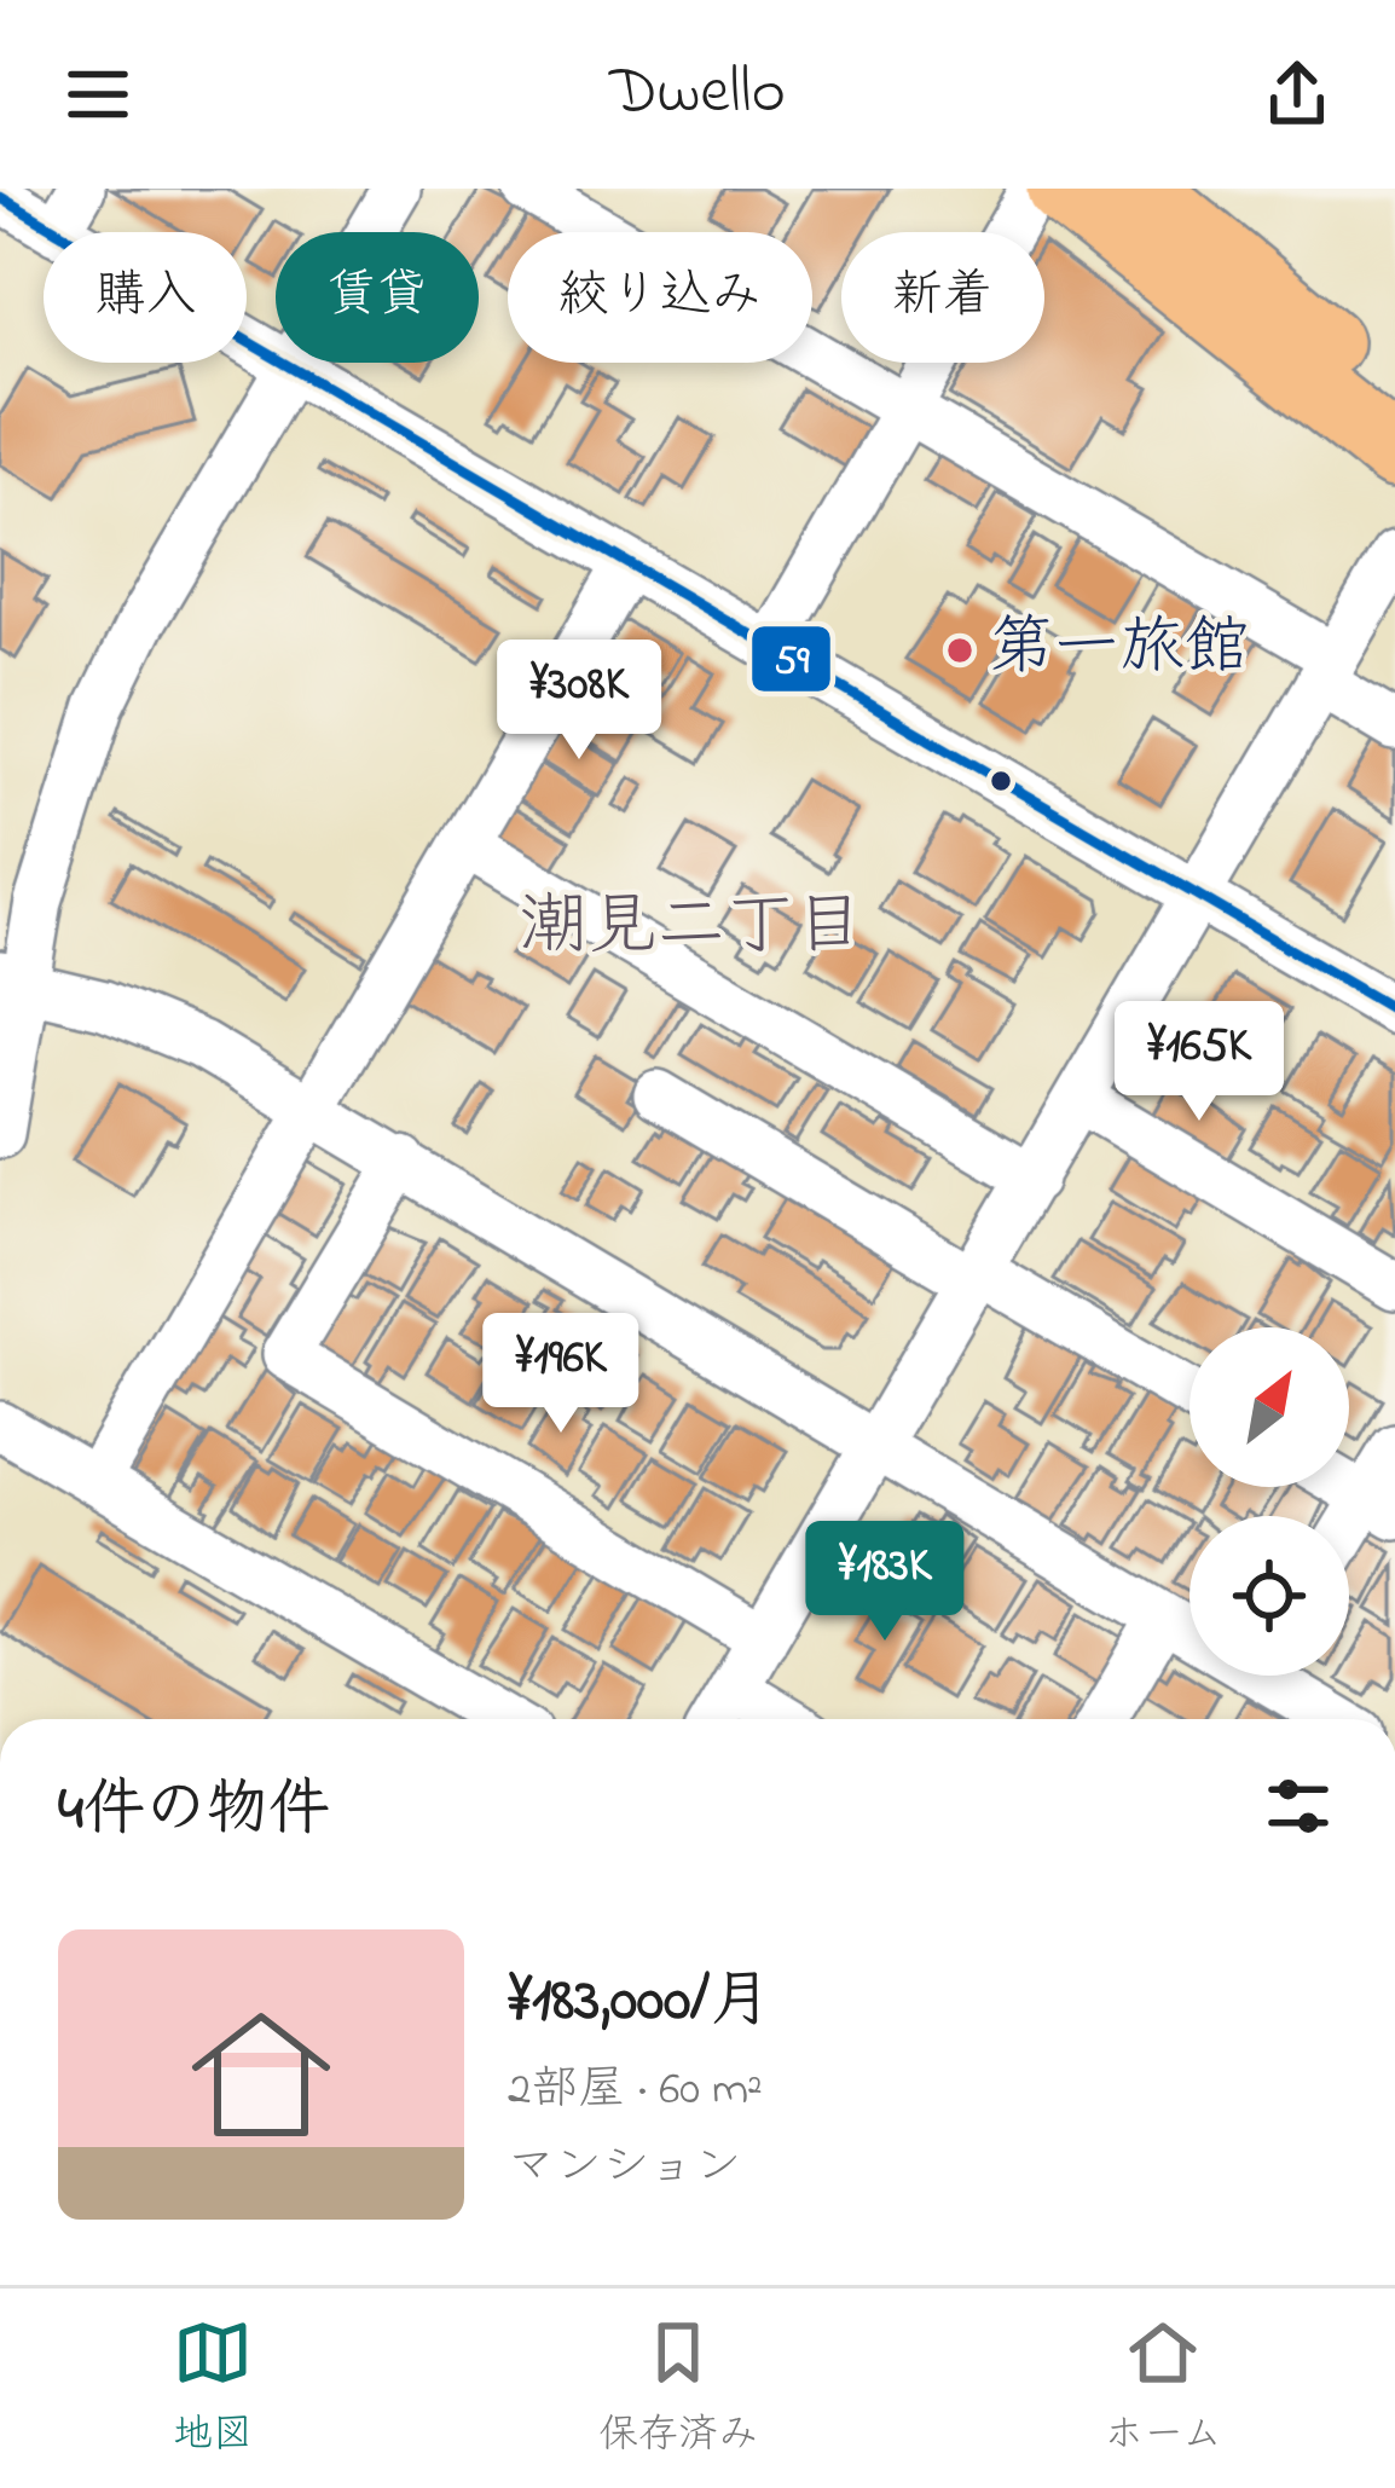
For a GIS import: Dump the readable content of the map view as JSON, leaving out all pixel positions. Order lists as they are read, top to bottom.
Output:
{
  "districts": ["潮見二丁目"],
  "places": ["第一旅館"],
  "lines": ["transit line 59"],
  "north": "top right",
  "page": {
    "header": "Dwello",
    "chip": [
      "購入",
      "賃貸",
      "絞り込み",
      "新着"
    ],
    "price": [
      "¥308K",
      "¥165K",
      "¥196K",
      "¥183K"
    ],
    "heading": "4件の物件",
    "list": [
      {
        "name": "¥183,000/月",
        "note": "2部屋 · 60 m² · マンション"
      }
    ],
    "tabs": ["地図", "保存済み", "ホーム"]
  }
}
